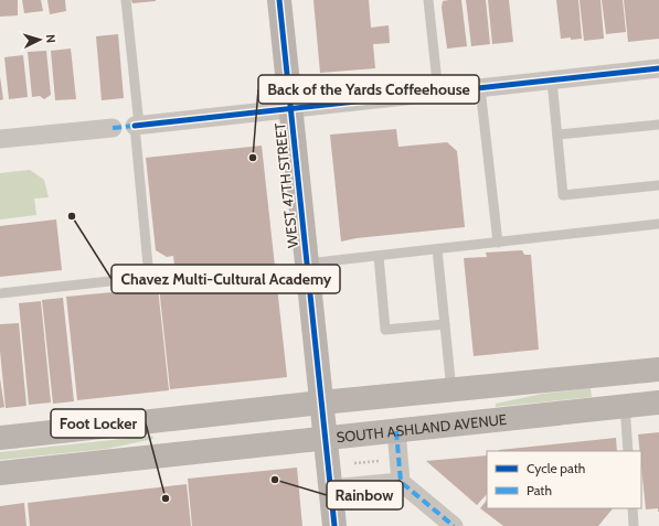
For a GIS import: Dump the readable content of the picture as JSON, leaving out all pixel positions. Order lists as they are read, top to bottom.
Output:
{
  "streets": {
    "main road": ["WEST 47TH STREET", "SOUTH ASHLAND AVENUE"]
  },
  "crossings": [
    ["WEST 47TH STREET", "SOUTH ASHLAND AVENUE"]
  ],
  "places": [
    "Back of the Yards Coffeehouse",
    "Chavez Multi-Cultural Academy",
    "Rainbow",
    "Foot Locker"
  ],
  "legend": ["Cycle path", "Path"],
  "north": "right"
}
